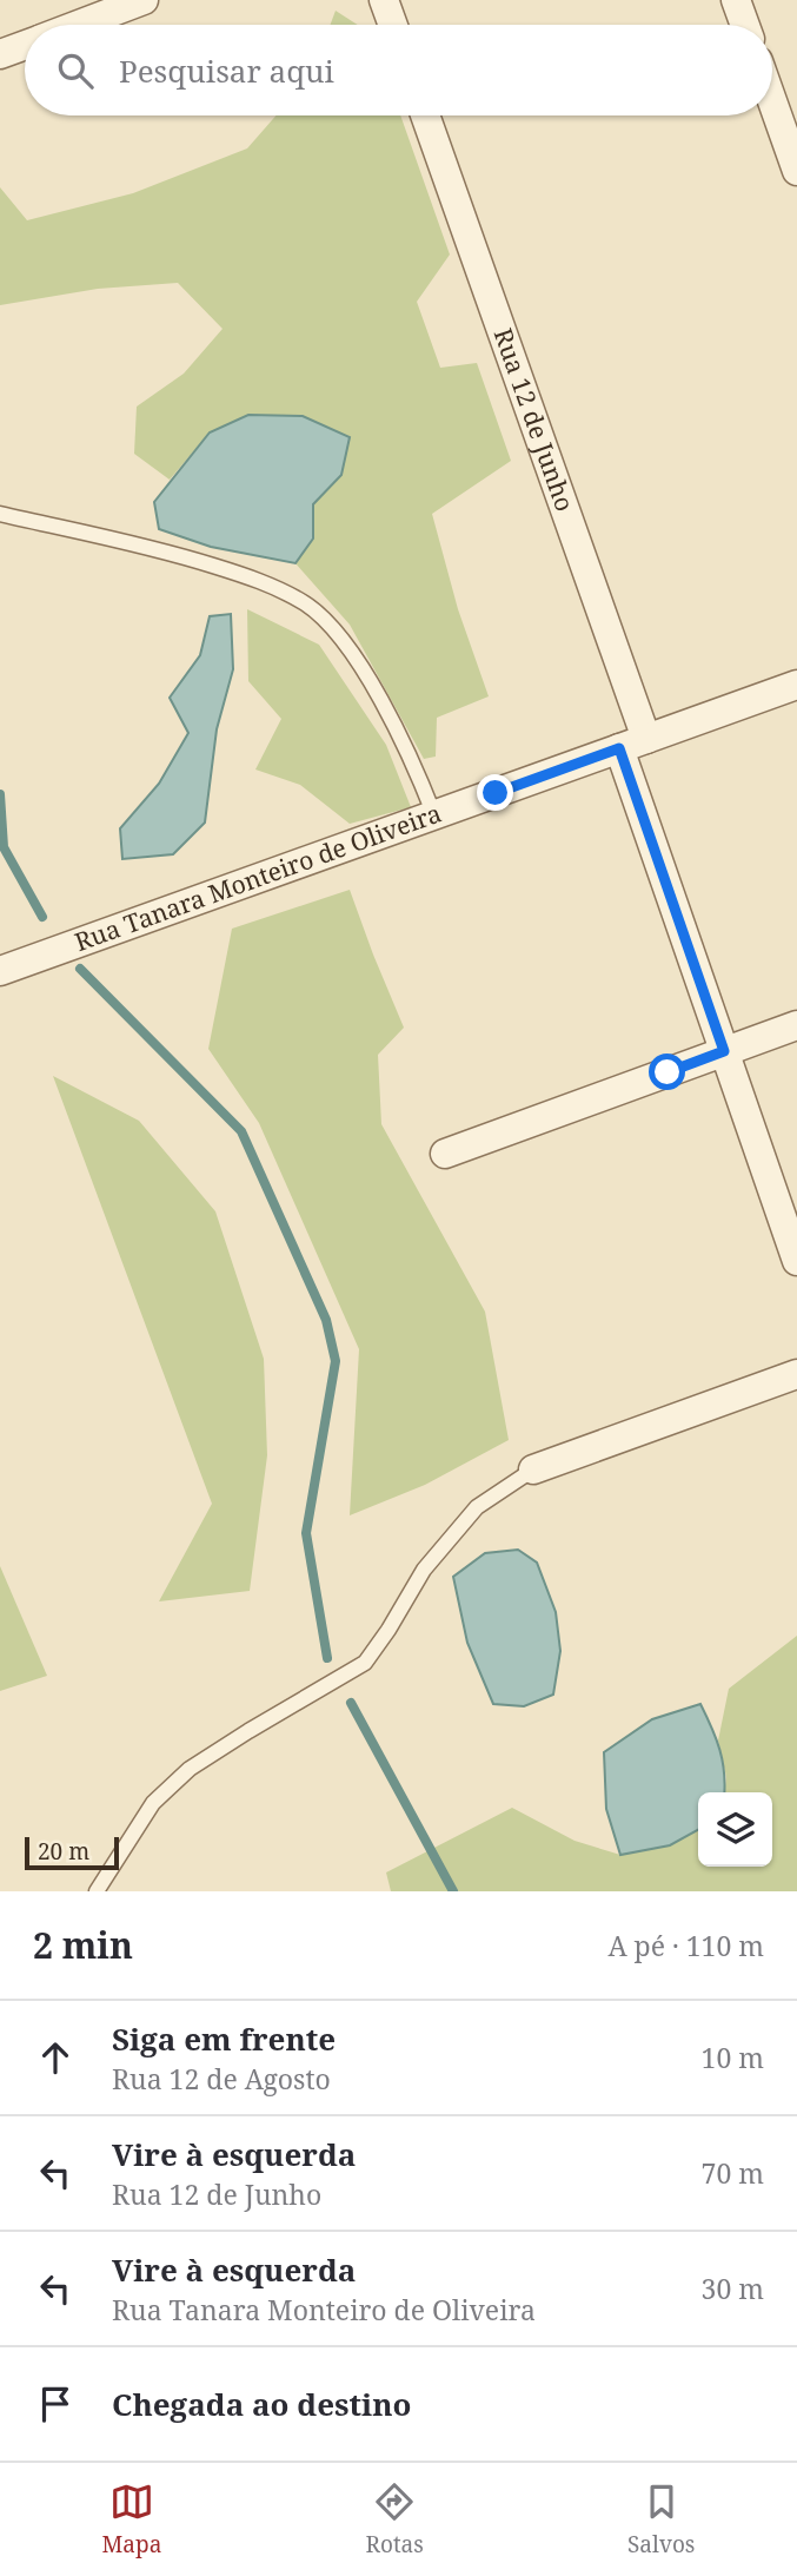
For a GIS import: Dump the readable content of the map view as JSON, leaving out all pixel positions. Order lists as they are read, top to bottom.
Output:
{
  "streets": {
    "street": ["Rua 12 de Junho", "Rua Tanara Monteiro de Oliveira"]
  },
  "crossings": [
    ["Rua 12 de Junho", "Rua Tanara Monteiro de Oliveira"]
  ],
  "scale_bar": "20 m",
  "page": {
    "search": "Pesquisar aqui",
    "scale": "20 m",
    "heading": ["2 min", "A pé · 110 m"],
    "list": [
      ["Siga em frente", "Rua 12 de Agosto", "10 m"],
      ["Vire à esquerda", "Rua 12 de Junho", "70 m"],
      ["Vire à esquerda", "Rua Tanara Monteiro de Oliveira", "30 m"],
      "Chegada ao destino"
    ],
    "nav": ["Mapa", "Rotas", "Salvos"]
  }
}
